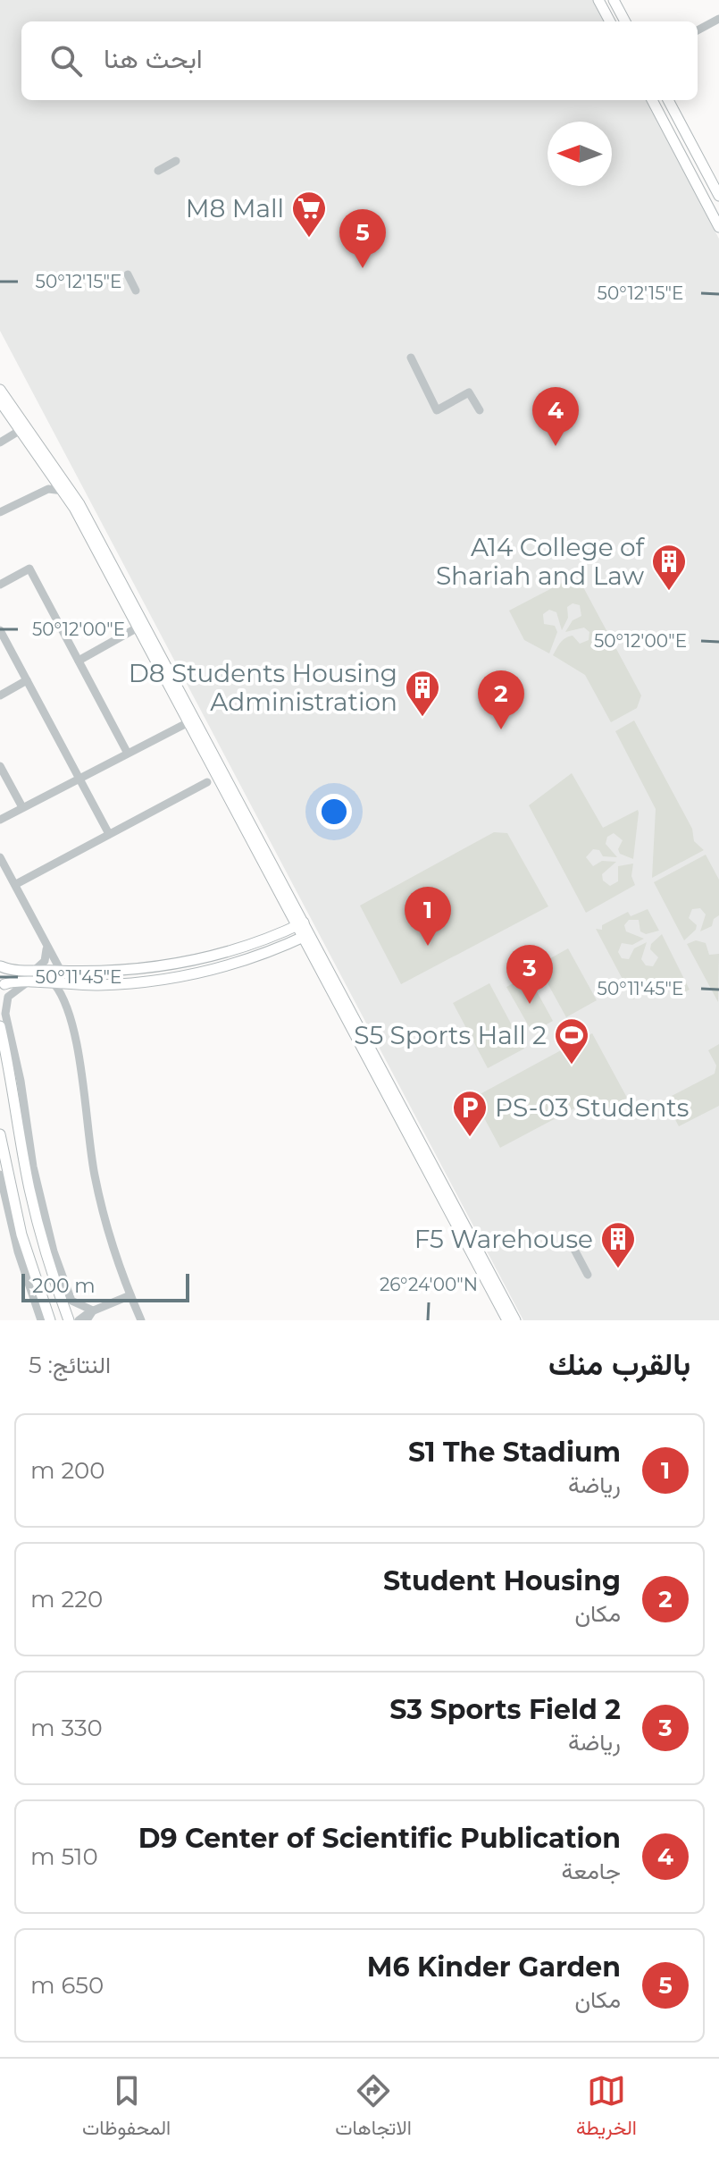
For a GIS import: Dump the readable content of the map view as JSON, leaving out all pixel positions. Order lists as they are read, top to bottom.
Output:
{
  "places": {
    "supermarket": ["M8 Mall"],
    "building": ["A14 College of Shariah and Law", "D8 Students Housing Administration", "F5 Warehouse"],
    "sports": ["S5 Sports Hall 2"],
    "parking": ["PS-03 Students"]
  },
  "scale_bar": "200 m",
  "north": "left",
  "page": {
    "search": "ابحث هنا",
    "pins": [
      "5",
      "4",
      "2",
      "1",
      "3"
    ],
    "scale": "200 m",
    "heading": ["بالقرب منك", "النتائج: 5"],
    "list": [
      {
        "mark": "1",
        "name": "S1 The Stadium",
        "note": "رياضة",
        "value": "200 m"
      },
      {
        "mark": "2",
        "name": "Student Housing",
        "note": "مكان",
        "value": "220 m"
      },
      {
        "mark": "3",
        "name": "S3 Sports Field 2",
        "note": "رياضة",
        "value": "330 m"
      },
      {
        "mark": "4",
        "name": "D9 Center of Scientific Publication",
        "note": "جامعة",
        "value": "510 m"
      },
      {
        "mark": "5",
        "name": "M6 Kinder Garden",
        "note": "مكان",
        "value": "650 m"
      }
    ],
    "nav": ["الخريطة", "الاتجاهات", "المحفوظات"]
  },
  "coordinates": [
    "50°12'15\"E",
    "50°12'00\"E",
    "50°11'45\"E",
    "26°24'00\"N"
  ]
}
